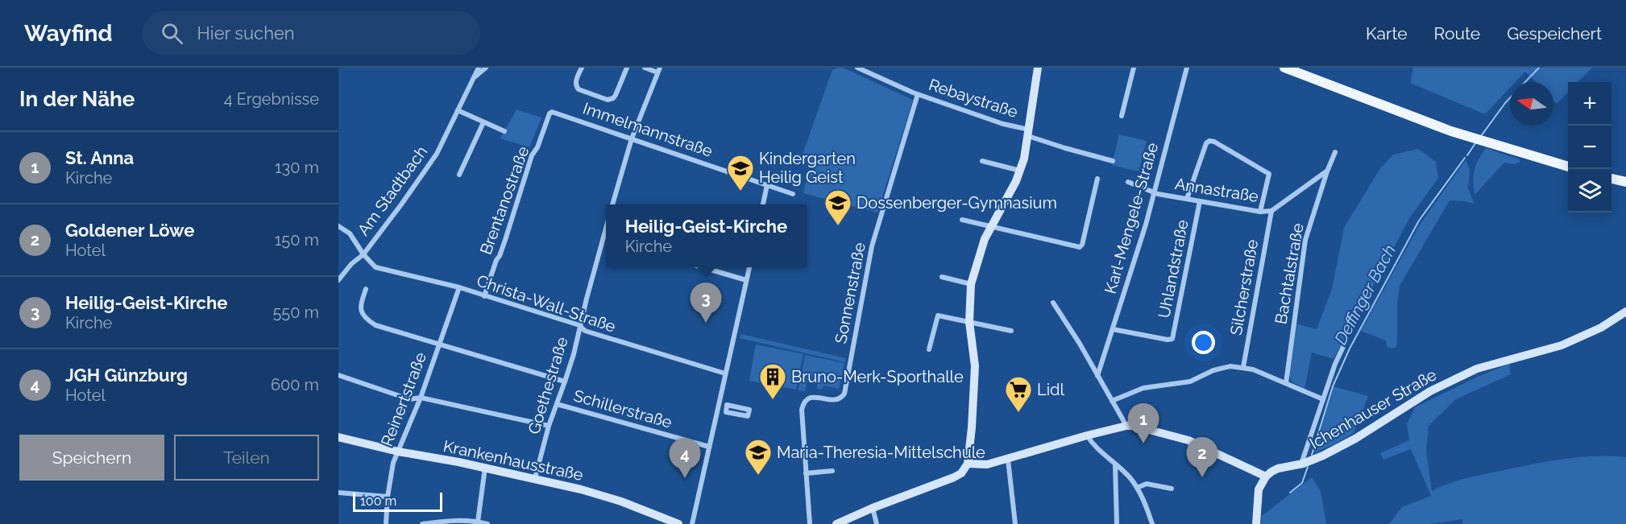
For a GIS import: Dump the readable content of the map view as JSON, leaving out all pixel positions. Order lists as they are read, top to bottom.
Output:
{
  "streets": {
    "street": [
      "Rebaystraße",
      "Immelmannstraße",
      "Annastraße",
      "Am Stadtbach",
      "Brentanostraße",
      "Karl-Mengele-Straße",
      "Uhlandstraße",
      "Bachtalstraße",
      "Silcherstraße",
      "Sonnenstraße",
      "Christa-Wall-Straße",
      "Goethestraße",
      "Reinertstraße",
      "Schillerstraße",
      "Ichenhauser Straße",
      "Krankenhausstraße"
    ]
  },
  "crossings": [
    ["Rebaystraße", "Sonnenstraße"],
    ["Immelmannstraße", "Brentanostraße"],
    ["Annastraße", "Karl-Mengele-Straße"],
    ["Annastraße", "Uhlandstraße"],
    ["Annastraße", "Bachtalstraße"],
    ["Annastraße", "Silcherstraße"],
    ["Am Stadtbach", "Christa-Wall-Straße"],
    ["Brentanostraße", "Christa-Wall-Straße"],
    ["Karl-Mengele-Straße", "Uhlandstraße"],
    ["Christa-Wall-Straße", "Goethestraße"],
    ["Christa-Wall-Straße", "Reinertstraße"],
    ["Goethestraße", "Schillerstraße"],
    ["Goethestraße", "Krankenhausstraße"],
    ["Reinertstraße", "Krankenhausstraße"]
  ],
  "water": ["Deffinger Bach"],
  "places": {
    "school or university": ["Kindergarten Heilig Geist", "Dossenberger-Gymnasium", "Maria-Theresia-Mittelschule"],
    "building": ["Bruno-Merk-Sporthalle"],
    "supermarket": ["Lidl"]
  },
  "scale_bar": "100 m",
  "north": "left",
  "page": {
    "header": "Wayfind",
    "search": "Hier suchen",
    "nav": ["Karte", "Route", "Gespeichert"],
    "heading": ["In der Nähe", "4 Ergebnisse"],
    "map_buttons": ["+", "−"],
    "list": [
      {
        "mark": "1",
        "name": "St. Anna",
        "note": "Kirche",
        "value": "130 m"
      },
      {
        "mark": "2",
        "name": "Goldener Löwe",
        "note": "Hotel",
        "value": "150 m"
      },
      {
        "mark": "3",
        "name": "Heilig-Geist-Kirche",
        "note": "Kirche",
        "value": "550 m"
      },
      {
        "mark": "4",
        "name": "JGH Günzburg",
        "note": "Hotel",
        "value": "600 m"
      }
    ],
    "popup": ["Heilig-Geist-Kirche", "Kirche"],
    "pins": [
      "3",
      "1",
      "2",
      "4"
    ],
    "buttons": ["Speichern", "Teilen"],
    "scale": "100 m"
  }
}
